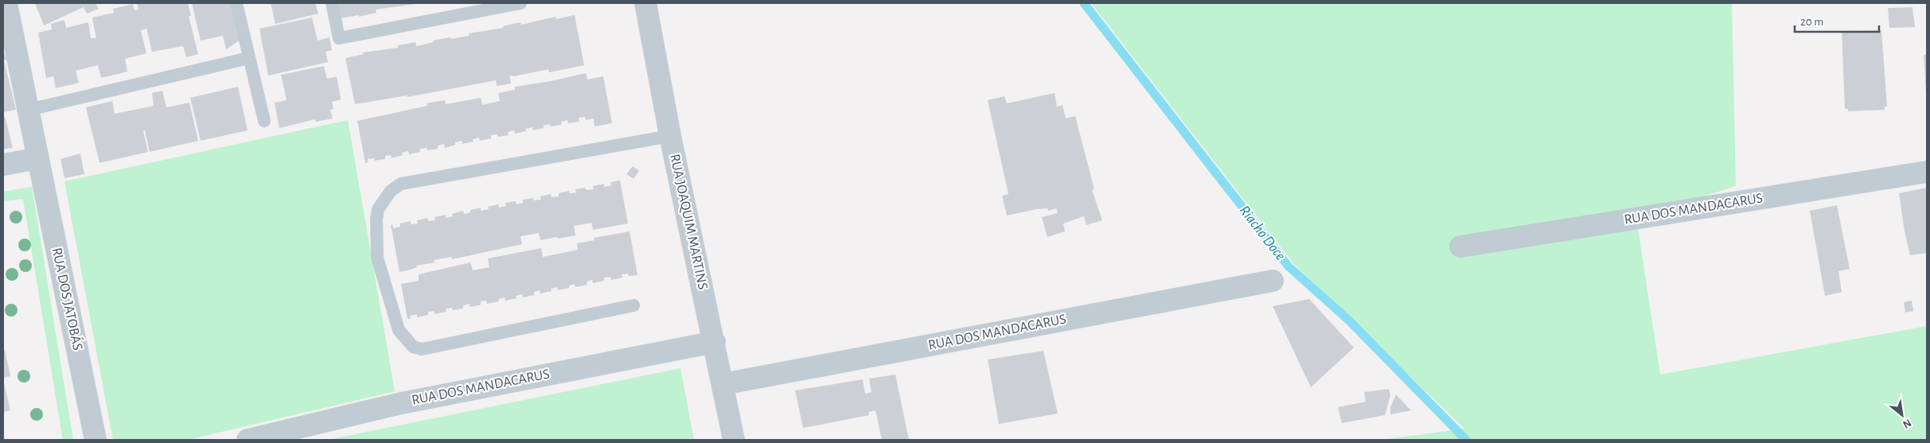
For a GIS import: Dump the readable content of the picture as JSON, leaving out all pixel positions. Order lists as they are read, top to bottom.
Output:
{
  "streets": {
    "street": ["RUA DOS MANDACARUS", "RUA JOAQUIM MARTINS", "RUA DOS JATOBÁS"]
  },
  "crossings": [
    ["RUA DOS MANDACARUS", "RUA JOAQUIM MARTINS"]
  ],
  "water": ["Riacho Doce"],
  "scale_bar": "20 m",
  "north": "bottom right"
}
